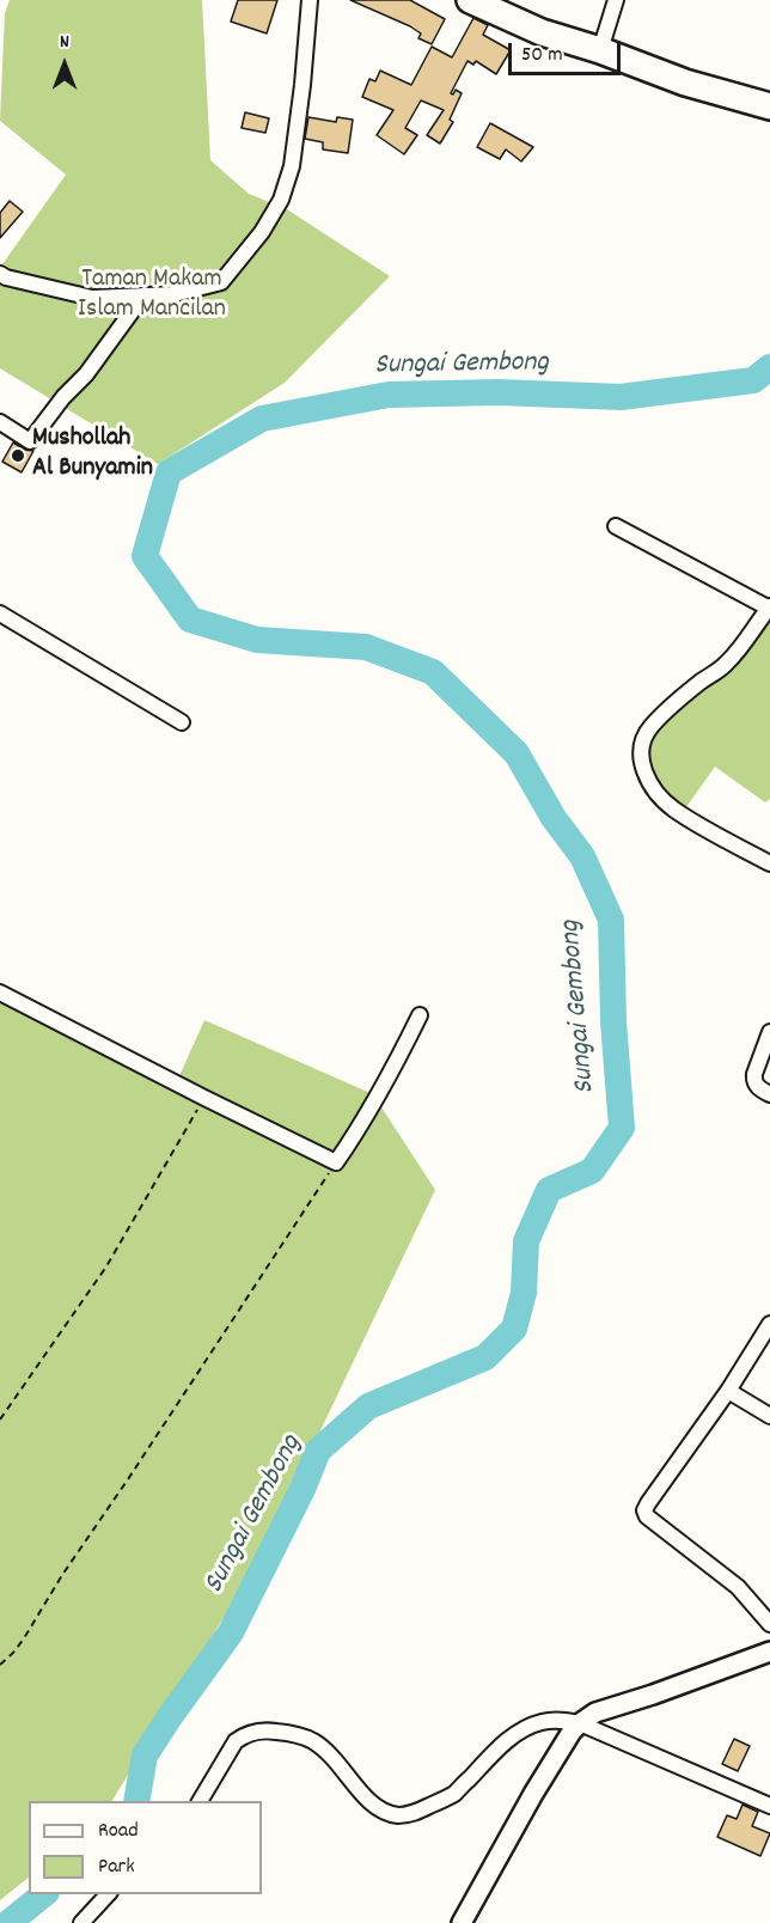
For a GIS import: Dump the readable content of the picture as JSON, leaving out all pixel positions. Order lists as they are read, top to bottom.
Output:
{
  "water": ["Sungai Gembong"],
  "parks": ["Taman Makam Islam Mancilan"],
  "places": ["Mushollah Al Bunyamin"],
  "legend": ["Road", "Park"],
  "scale_bar": "50 m",
  "north": "top"
}
